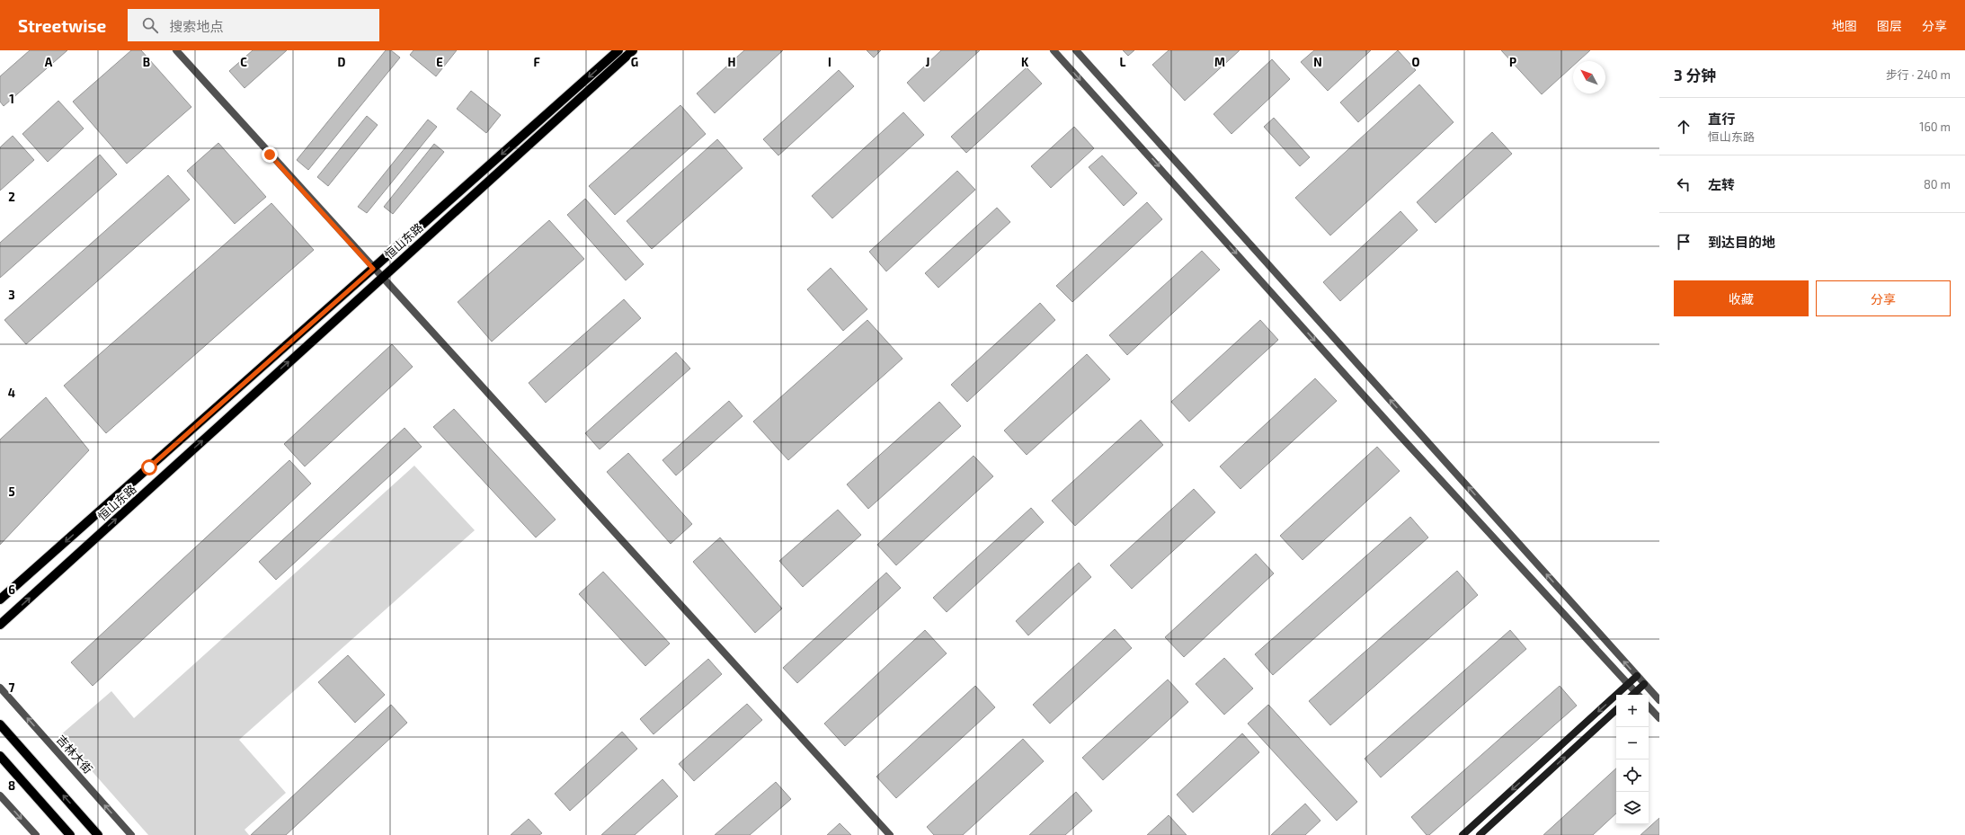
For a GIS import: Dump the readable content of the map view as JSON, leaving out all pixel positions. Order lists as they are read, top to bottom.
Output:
{
  "streets": {
    "main road": ["恒山东路"],
    "street": ["吉林大街"]
  },
  "one_way": ["吉林大街"],
  "north": "top left",
  "page": {
    "header": "Streetwise",
    "search": "搜索地点",
    "nav": ["地图", "图层", "分享"],
    "heading": ["3 分钟", "步行 · 240 m"],
    "list": [
      ["直行", "恒山东路", "160 m"],
      ["左转", "80 m"],
      "到达目的地"
    ],
    "buttons": ["收藏", "分享"],
    "map_buttons": ["+", "−"]
  },
  "grid": {
    "columns": [
      "A",
      "B",
      "C",
      "D",
      "E",
      "F",
      "G",
      "H",
      "I",
      "J",
      "K",
      "L",
      "M",
      "N",
      "O",
      "P"
    ],
    "rows": [
      "1",
      "2",
      "3",
      "4",
      "5",
      "6",
      "7",
      "8"
    ]
  }
}
